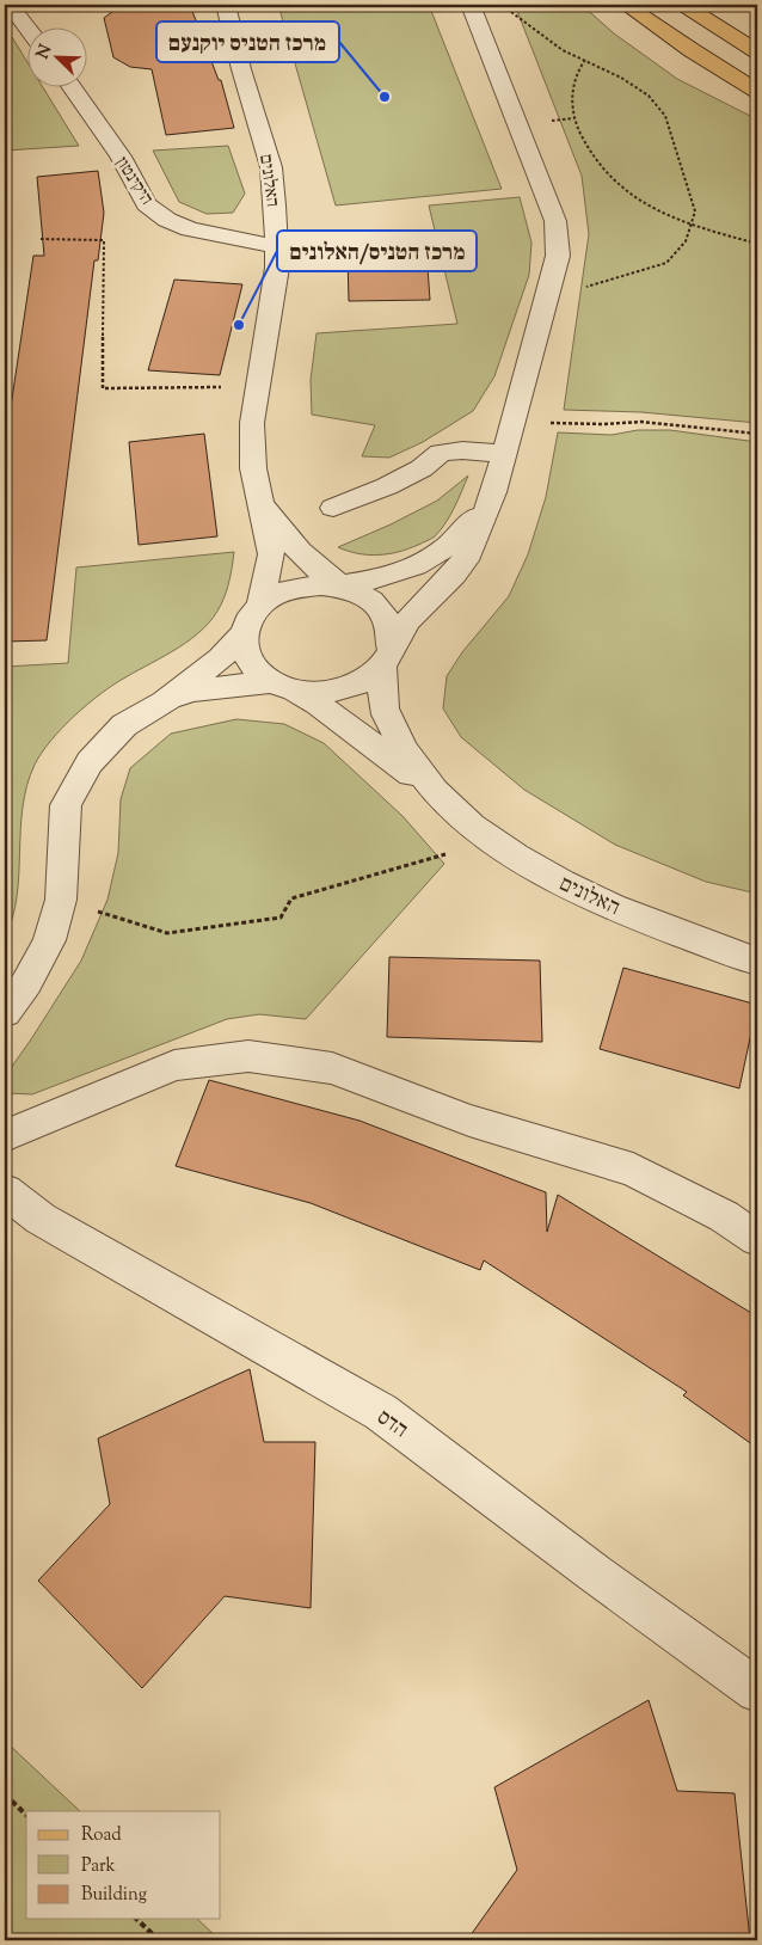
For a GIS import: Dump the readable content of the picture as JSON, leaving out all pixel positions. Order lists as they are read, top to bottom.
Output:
{
  "streets": {
    "street": ["היקינטון", "האלונים", "הדס"]
  },
  "crossings": [
    ["היקינטון", "האלונים"]
  ],
  "places": ["מרכז הטניס יוקנעם", "מרכז הטניס/האלונים"],
  "legend": ["Road", "Park", "Building"],
  "north": "top left"
}
